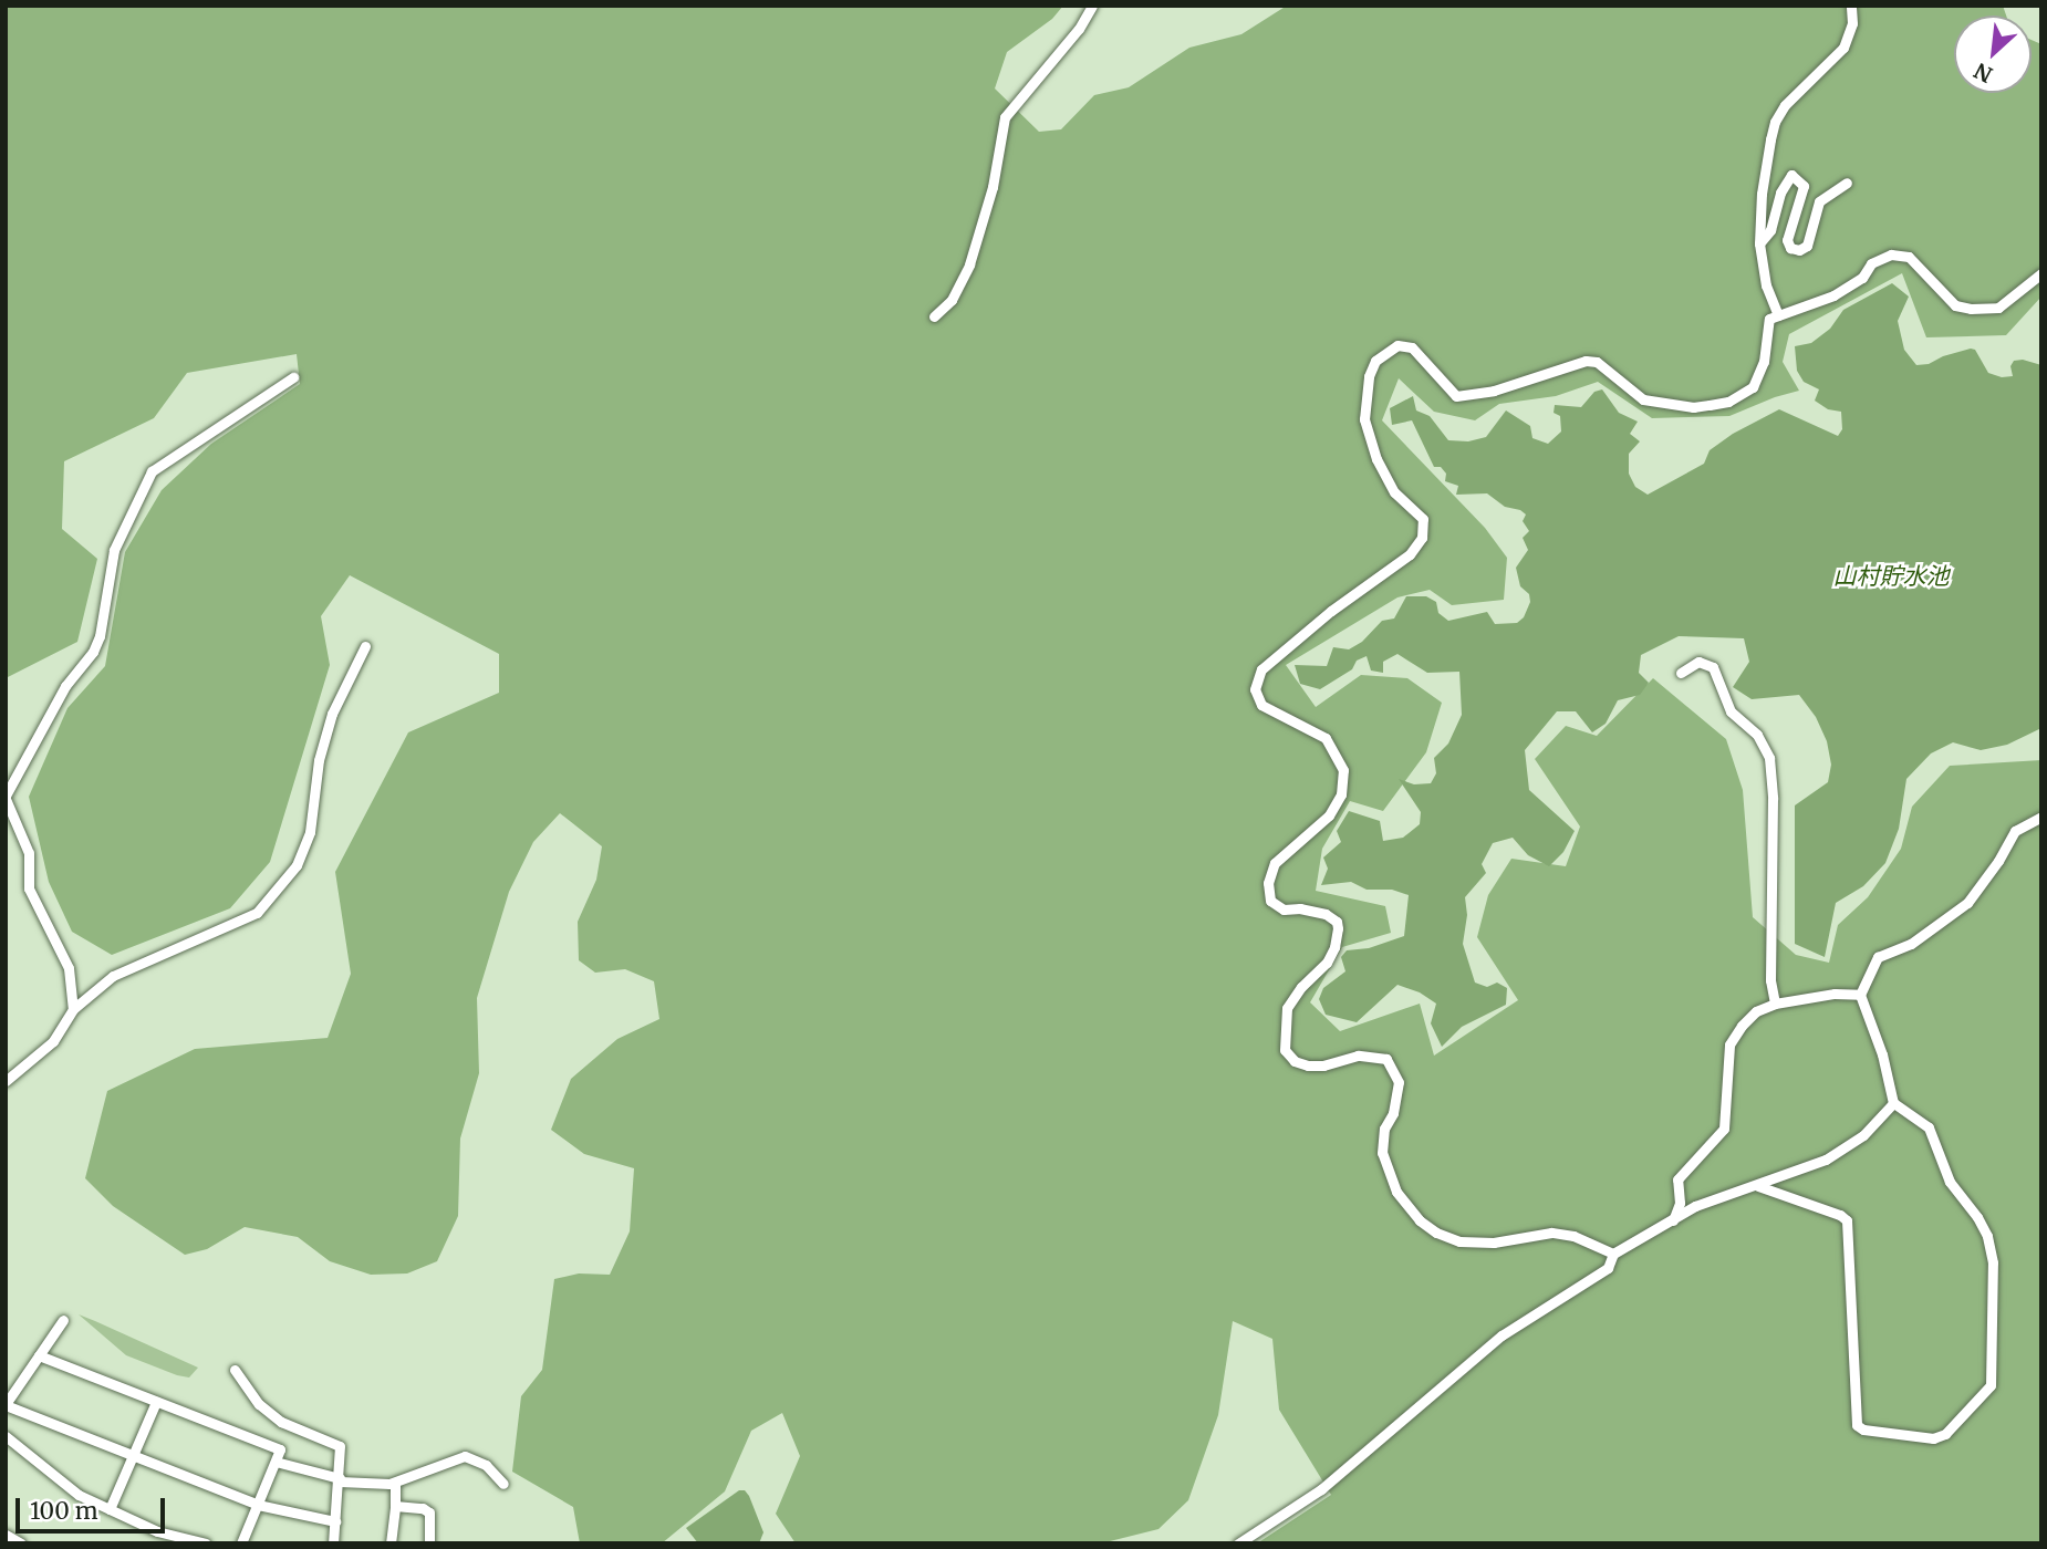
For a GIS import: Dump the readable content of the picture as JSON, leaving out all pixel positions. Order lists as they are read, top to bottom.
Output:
{
  "water": ["山村貯水池"],
  "scale_bar": "100 m",
  "north": "bottom left"
}
